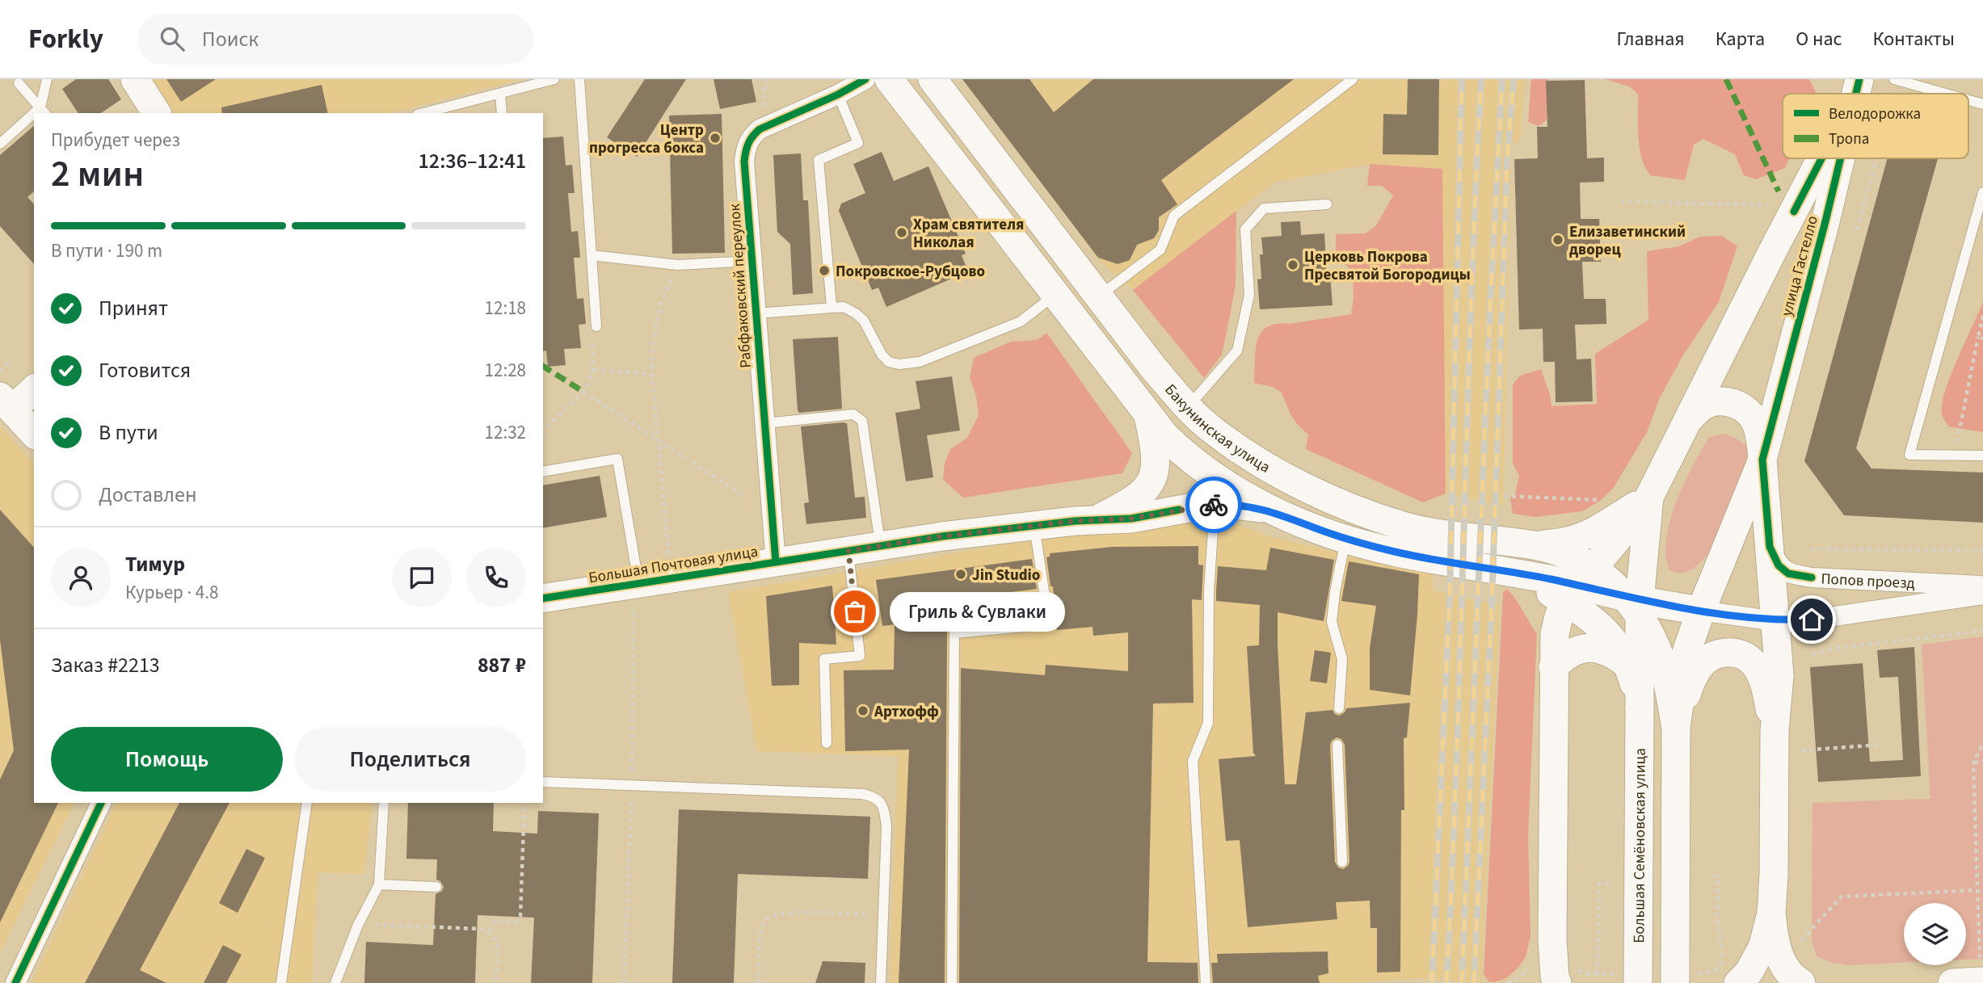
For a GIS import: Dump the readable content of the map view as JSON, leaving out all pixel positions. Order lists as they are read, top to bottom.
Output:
{
  "streets": {
    "main road": [
      "улица Гастелло",
      "Бакунинская улица",
      "Большая Почтовая улица",
      "Большая Семёновская улица"
    ],
    "street": ["Рабфаковский переулок", "Попов проезд"]
  },
  "crossings": [
    ["улица Гастелло", "Бакунинская улица"],
    ["улица Гастелло", "Попов проезд"],
    ["улица Гастелло", "Большая Семёновская улица"],
    ["Рабфаковский переулок", "Большая Почтовая улица"],
    ["Бакунинская улица", "Большая Почтовая улица"],
    ["Бакунинская улица", "Большая Семёновская улица"]
  ],
  "places": [
    "Центр прогресса бокса",
    "Храм святителя Николая",
    "Елизаветинский дворец",
    "Церковь Покрова Пресвятой Богородицы",
    "Покровское-Рубцово",
    "Jin Studio",
    "Гриль & Сувлаки",
    "Артхофф"
  ],
  "legend": ["Велодорожка", "Тропа"],
  "page": {
    "header": "Forkly",
    "search": "Поиск",
    "nav": [
      "Главная",
      "Карта",
      "О нас",
      "Контакты"
    ],
    "heading": ["2 мин", "Прибудет через", "12:36–12:41"],
    "panel": [
      "Тимур",
      "Курьер · 4.8",
      "Заказ #2213",
      "887 ₽"
    ],
    "bar": "В пути · 190 m",
    "list": [
      ["Принят", "12:18"],
      ["Готовится", "12:28"],
      ["В пути", "12:32"],
      "Доставлен"
    ],
    "bubble": "Гриль & Сувлаки",
    "buttons": ["Помощь", "Поделиться"]
  }
}
